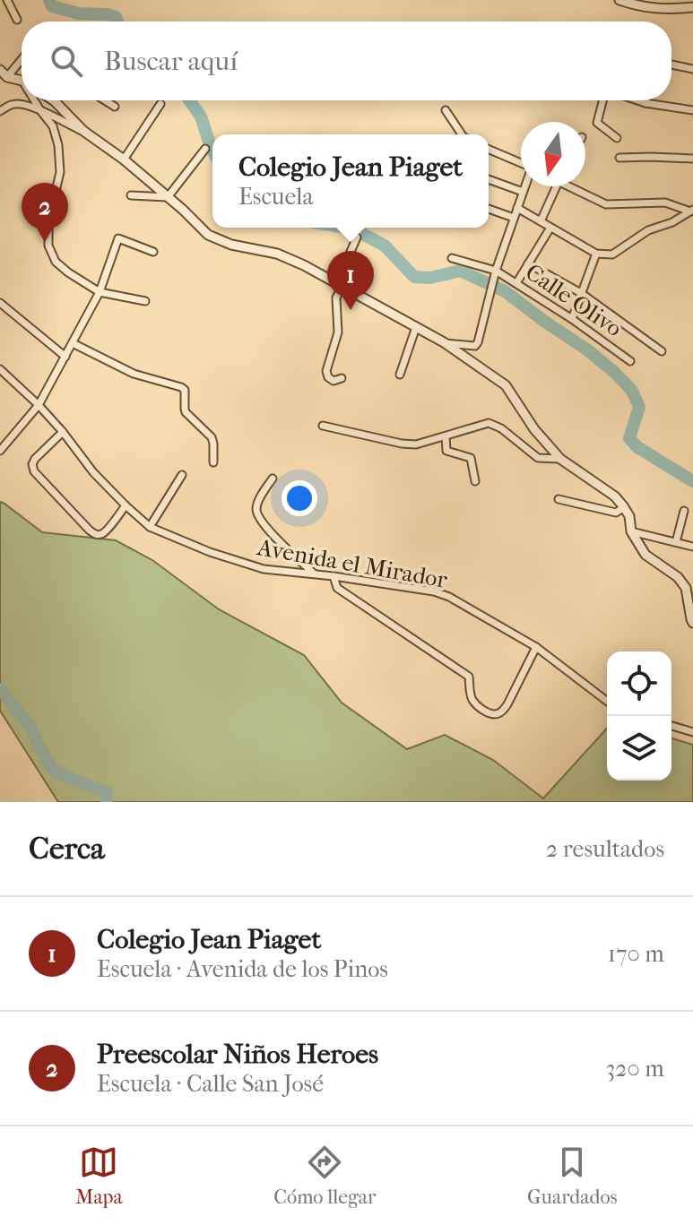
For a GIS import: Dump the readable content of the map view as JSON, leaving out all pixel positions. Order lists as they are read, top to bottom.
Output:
{
  "streets": {
    "street": ["Calle Olivo", "Avenida el Mirador"]
  },
  "north": "bottom",
  "page": {
    "search": "Buscar aquí",
    "popup": ["Colegio Jean Piaget", "Escuela"],
    "pins": ["2", "1"],
    "heading": ["Cerca", "2 resultados"],
    "list": [
      {
        "mark": "1",
        "name": "Colegio Jean Piaget",
        "note": "Escuela · Avenida de los Pinos",
        "value": "170 m"
      },
      {
        "mark": "2",
        "name": "Preescolar Niños Heroes",
        "note": "Escuela · Calle San José",
        "value": "320 m"
      }
    ],
    "nav": ["Mapa", "Cómo llegar", "Guardados"]
  }
}
